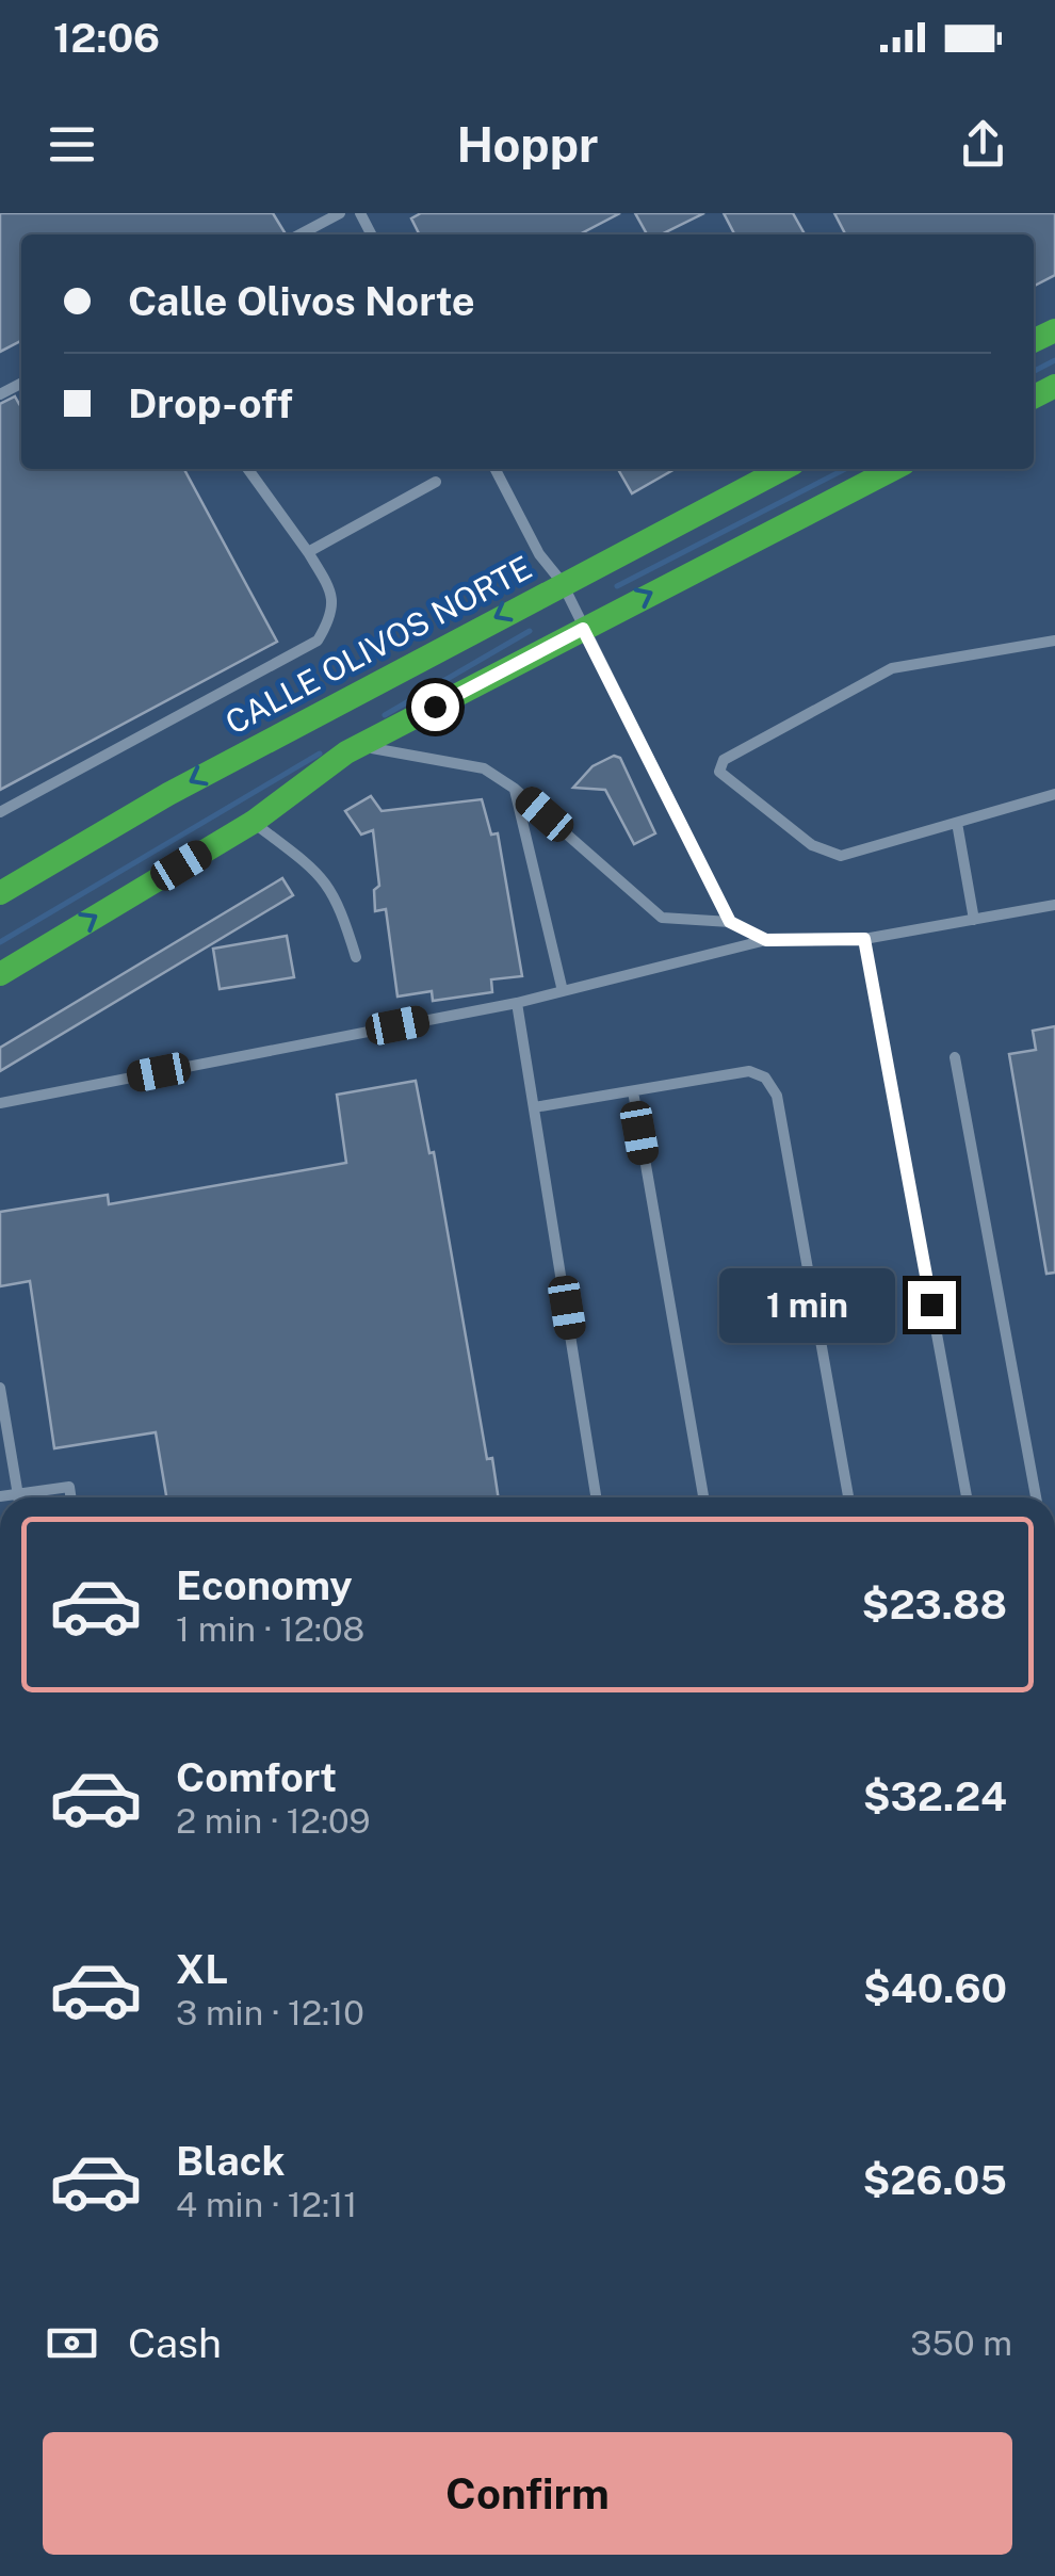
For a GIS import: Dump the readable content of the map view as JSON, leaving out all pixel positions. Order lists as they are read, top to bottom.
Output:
{
  "streets": {
    "main road": ["CALLE OLIVOS NORTE"]
  },
  "page": {
    "status": "12:06",
    "header": "Hoppr",
    "banner": ["Calle Olivos Norte", "Drop-off"],
    "bubble": "1 min",
    "list": [
      {
        "name": "Economy",
        "note": "1 min · 12:08",
        "value": "$23.88"
      },
      {
        "name": "Comfort",
        "note": "2 min · 12:09",
        "value": "$32.24"
      },
      {
        "name": "XL",
        "note": "3 min · 12:10",
        "value": "$40.60"
      },
      {
        "name": "Black",
        "note": "4 min · 12:11",
        "value": "$26.05"
      }
    ],
    "pay": ["Cash", "350 m"],
    "buttons": "Confirm"
  }
}
